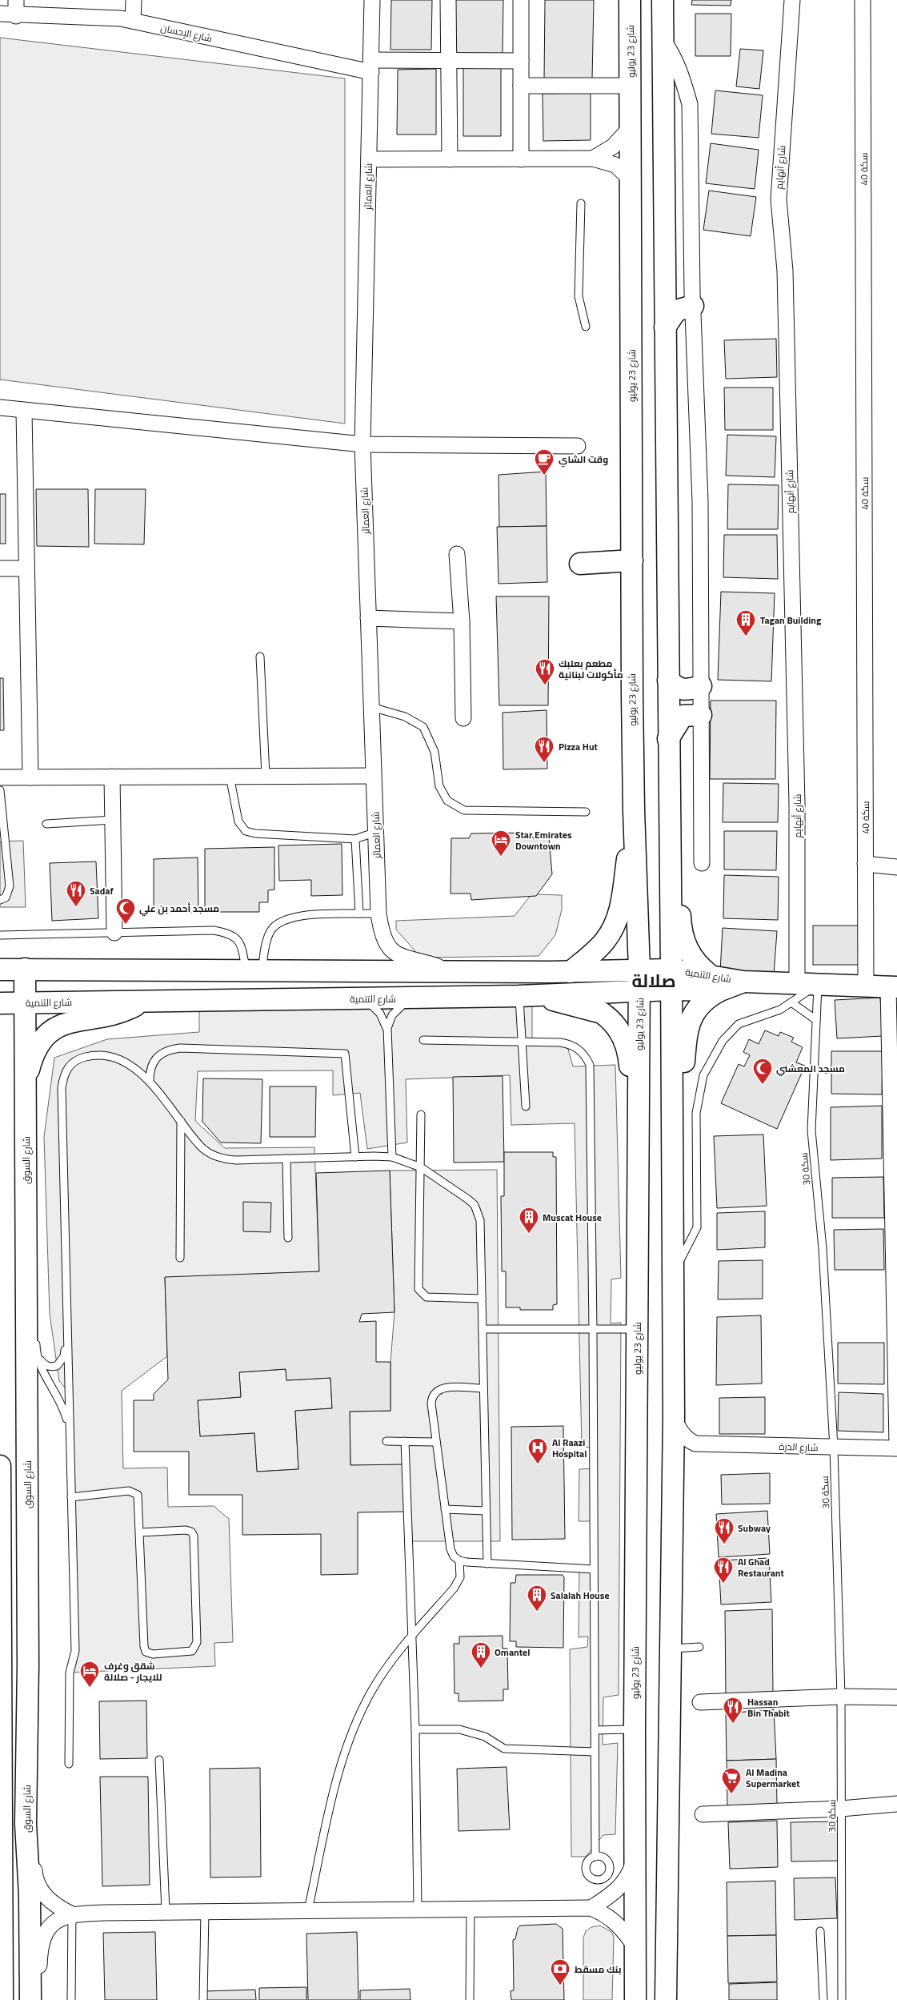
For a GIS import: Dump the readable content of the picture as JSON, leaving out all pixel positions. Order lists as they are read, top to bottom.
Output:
{
  "streets": {
    "main road": ["شارع 23 يوليو", "شارع التنمية", "شارع السوق"],
    "street": [
      "شارع الإحسان",
      "شارع أنهايم",
      "سكة 40",
      "شارع العمائر",
      "شارع الدرة"
    ],
    "lane": ["سكة 30"]
  },
  "crossings": [
    ["شارع الإحسان", "شارع العمائر"],
    ["شارع 23 يوليو", "شارع التنمية"],
    ["شارع أنهايم", "شارع التنمية"],
    ["سكة 40", "شارع التنمية"],
    ["شارع العمائر", "شارع التنمية"],
    ["شارع التنمية", "شارع السوق"],
    ["شارع التنمية", "سكة 30"],
    ["سكة 30", "شارع الدرة"]
  ],
  "districts": ["صلالة"],
  "places": {
    "cafe": ["وقت الشاي"],
    "building": [
      "Tagan Building",
      "Muscat House",
      "Salalah House",
      "Omantel"
    ],
    "restaurant": [
      "مطعم بعلبك مأكولات لبنانية",
      "Pizza Hut",
      "Sadaf",
      "Subway",
      "Al Ghad Restaurant",
      "Hassan Bin Thabit"
    ],
    "hotel": ["Star Emirates Downtown", "شقق وغرف للايجار - صلالة"],
    "mosque": ["مسجد أحمد بن علي", "مسجد المعشني"],
    "hospital": ["Al Raazi Hospital"],
    "supermarket": ["Al Madina Supermarket"],
    "bank": ["بنك مسقط"]
  }
}
